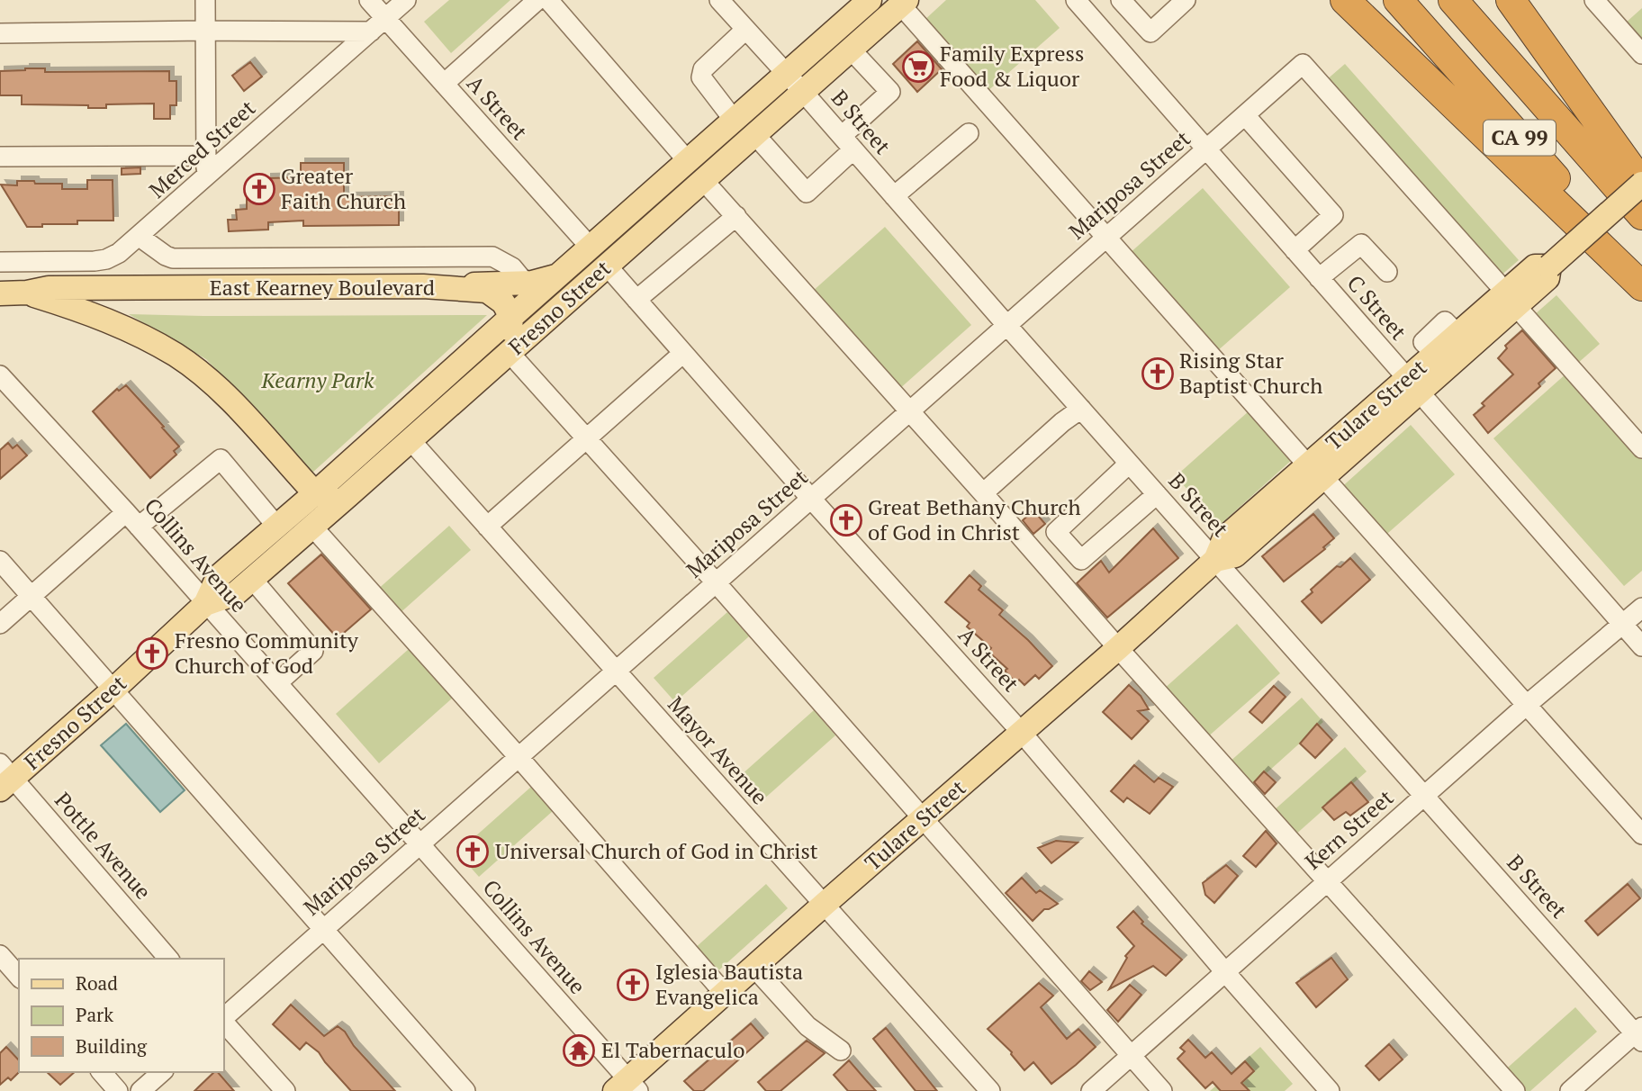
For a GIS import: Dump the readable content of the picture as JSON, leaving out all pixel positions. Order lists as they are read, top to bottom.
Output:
{
  "streets": {
    "highway": ["CA 99"],
    "main road": ["East Kearney Boulevard", "Fresno Street", "Tulare Street"],
    "street": [
      "A Street",
      "B Street",
      "Merced Street",
      "Mariposa Street",
      "C Street",
      "Collins Avenue",
      "Mayor Avenue",
      "Kern Street",
      "Pottle Avenue"
    ]
  },
  "crossings": [
    ["A Street", "Merced Street"],
    ["A Street", "Mariposa Street"],
    ["A Street", "Fresno Street"],
    ["A Street", "Tulare Street"],
    ["A Street", "Kern Street"],
    ["B Street", "Mariposa Street"],
    ["B Street", "Fresno Street"],
    ["B Street", "Tulare Street"],
    ["B Street", "Kern Street"],
    ["Mariposa Street", "C Street"],
    ["Mariposa Street", "Tulare Street"],
    ["Mariposa Street", "Collins Avenue"],
    ["Mariposa Street", "Mayor Avenue"],
    ["East Kearney Boulevard", "Fresno Street"],
    ["Fresno Street", "Collins Avenue"],
    ["Fresno Street", "Mayor Avenue"],
    ["Fresno Street", "Pottle Avenue"],
    ["C Street", "Tulare Street"],
    ["C Street", "Kern Street"],
    ["Tulare Street", "Collins Avenue"],
    ["Tulare Street", "Mayor Avenue"]
  ],
  "parks": ["Kearny Park"],
  "places": {
    "supermarket": ["Family Express Food & Liquor"],
    "church": [
      "Greater Faith Church",
      "Rising Star Baptist Church",
      "Great Bethany Church of God in Christ",
      "Fresno Community Church of God",
      "Universal Church of God in Christ",
      "Iglesia Bautista Evangelica"
    ],
    "temple": ["El Tabernaculo"]
  },
  "legend": ["Road", "Park", "Building"]
}
